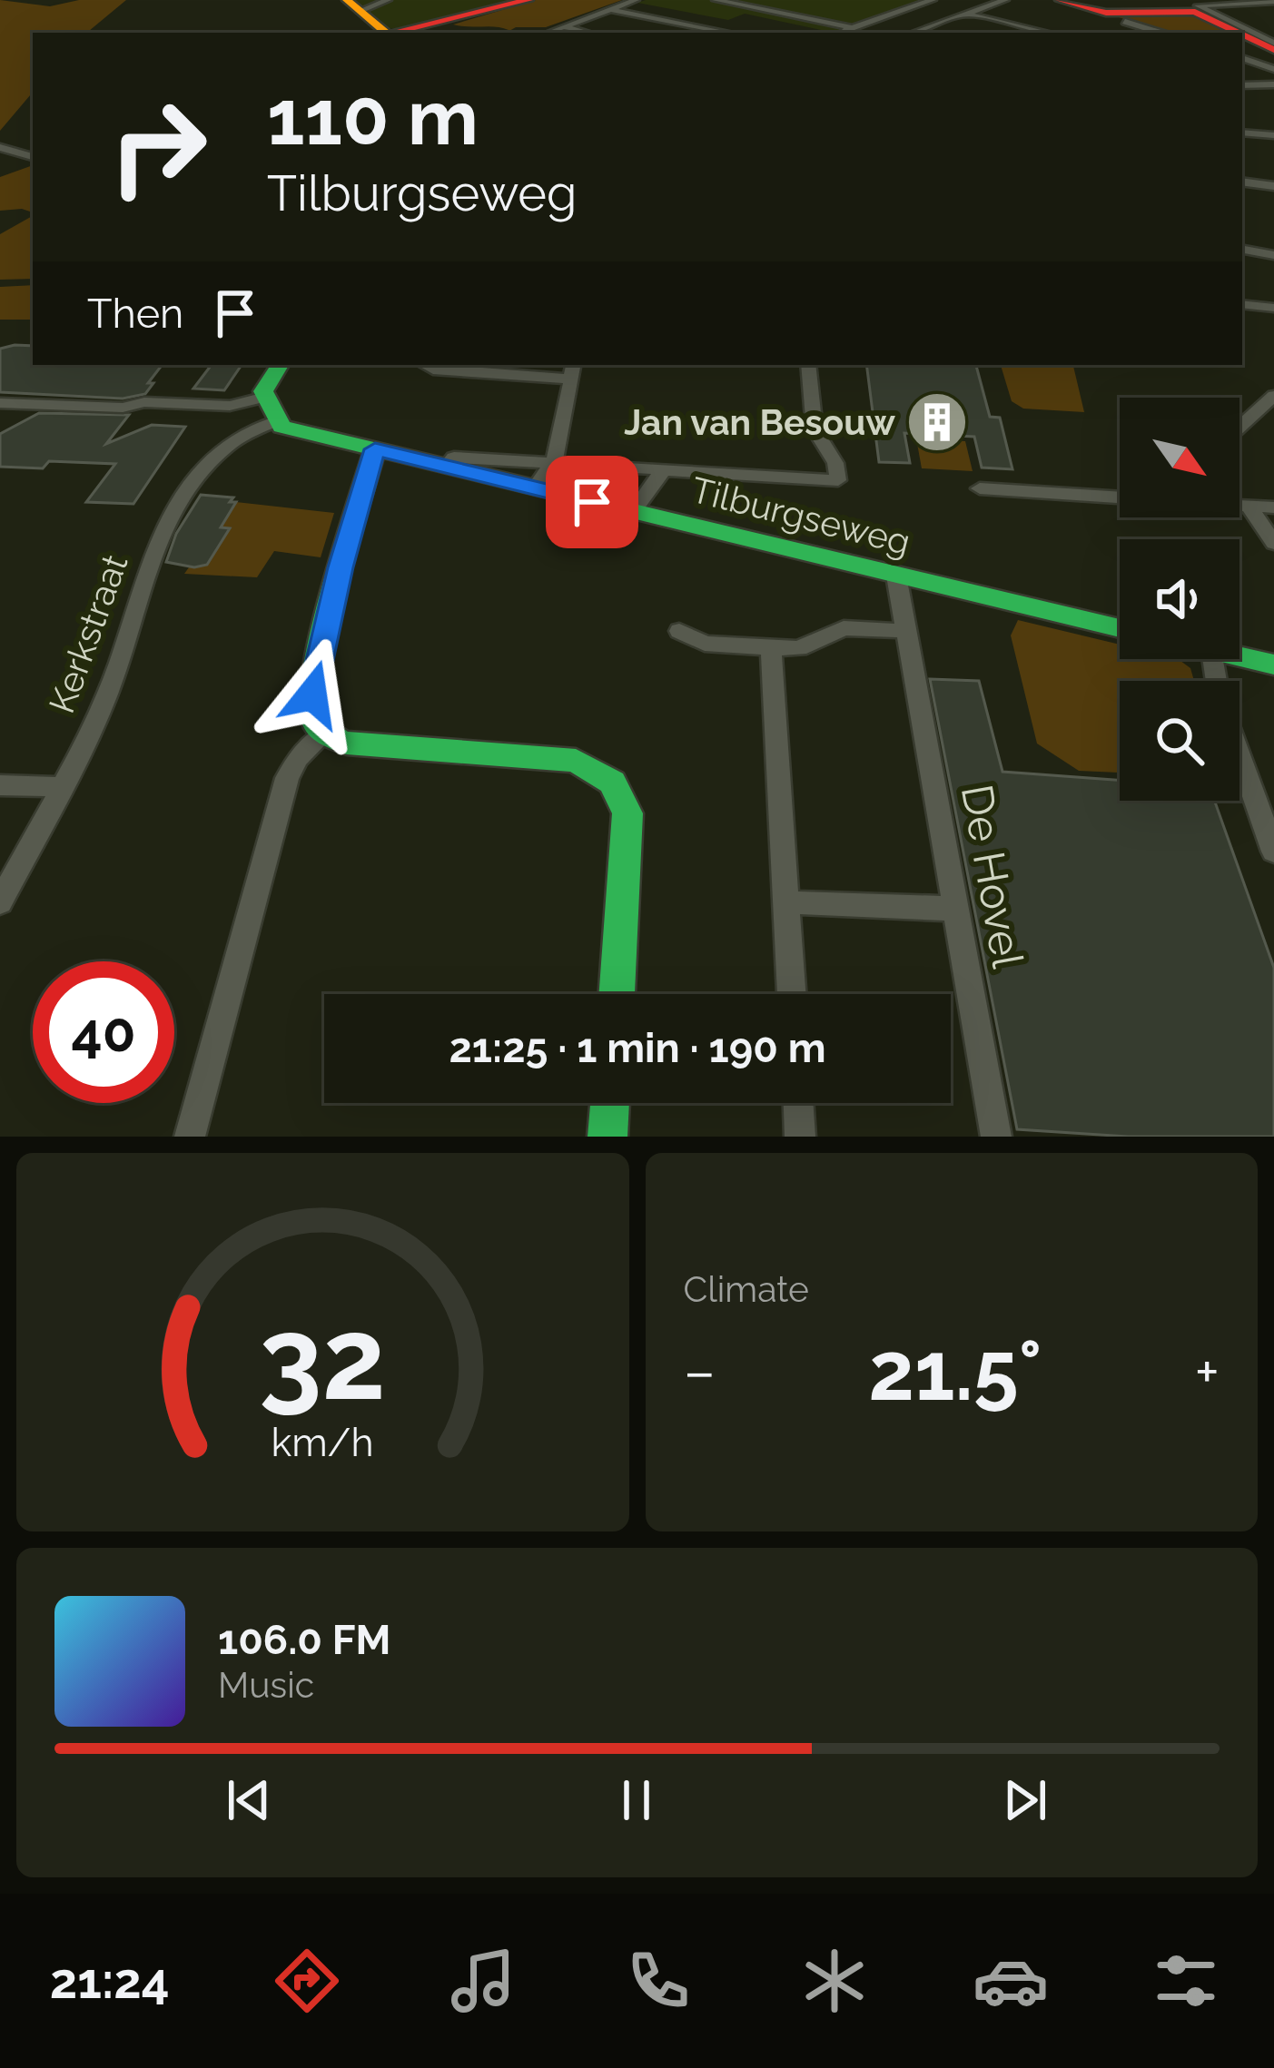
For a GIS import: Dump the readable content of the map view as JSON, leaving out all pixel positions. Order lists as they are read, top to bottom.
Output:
{
  "streets": {
    "street": ["Tilburgseweg", "Kerkstraat", "De Hovel"]
  },
  "crossings": [
    ["Tilburgseweg", "Kerkstraat"],
    ["Tilburgseweg", "De Hovel"]
  ],
  "places": {
    "building": ["Jan van Besouw"]
  },
  "north": "bottom right",
  "page": {
    "turn": ["110 m", "Tilburgseweg"],
    "then": "Then",
    "limit": "40",
    "trip": "21:25 · 1 min · 190 m",
    "tile": "Climate",
    "heat": ["−", "21.5°", "+"],
    "song": ["106.0 FM", "Music"],
    "tabs": "21:24",
    "gauge": ["32", "km/h"]
  }
}
